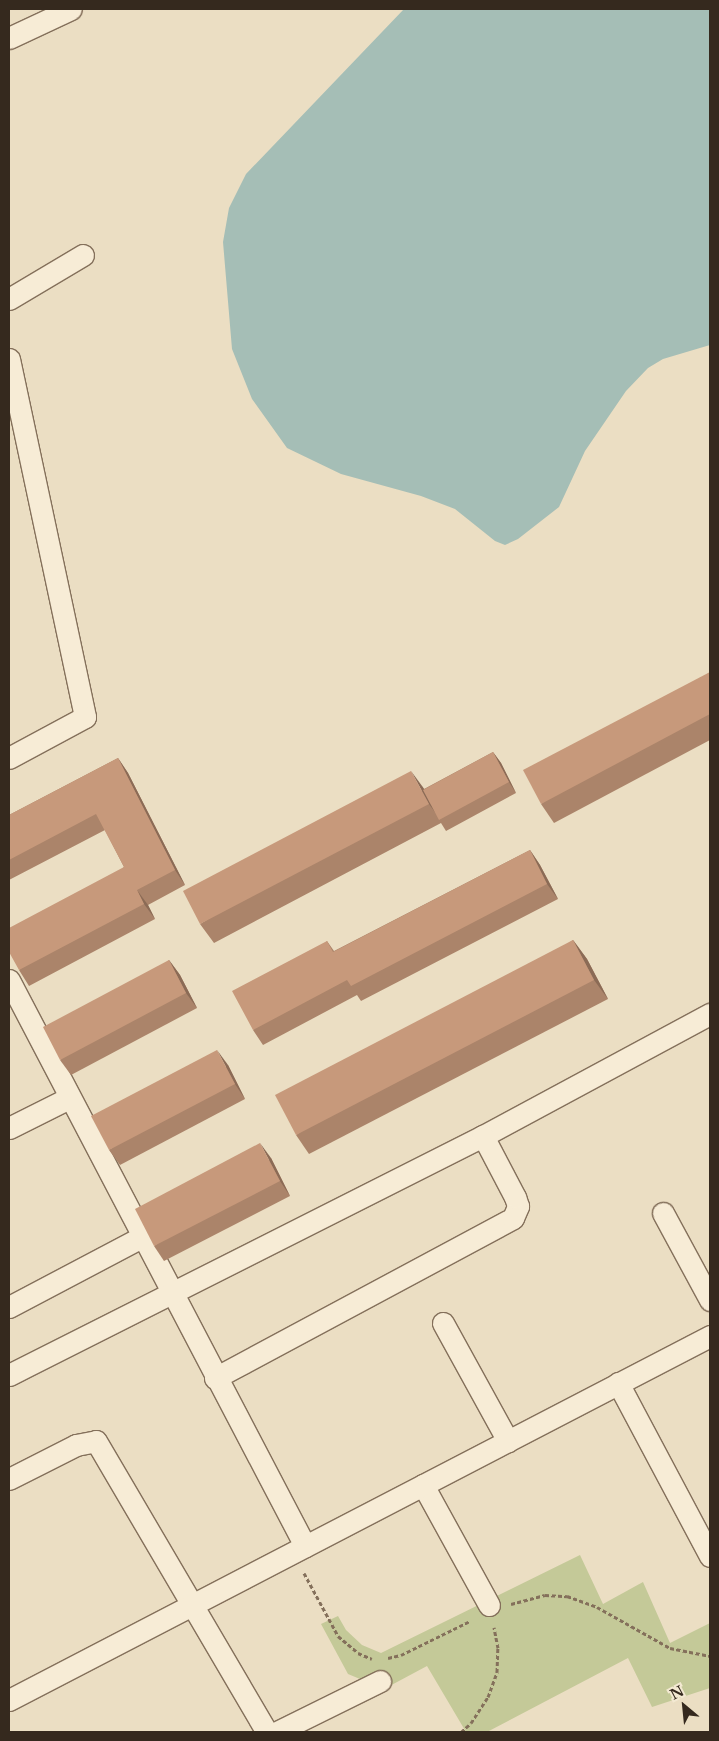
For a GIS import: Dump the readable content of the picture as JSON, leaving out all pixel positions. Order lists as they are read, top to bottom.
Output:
{
  "north": "top left"
}
